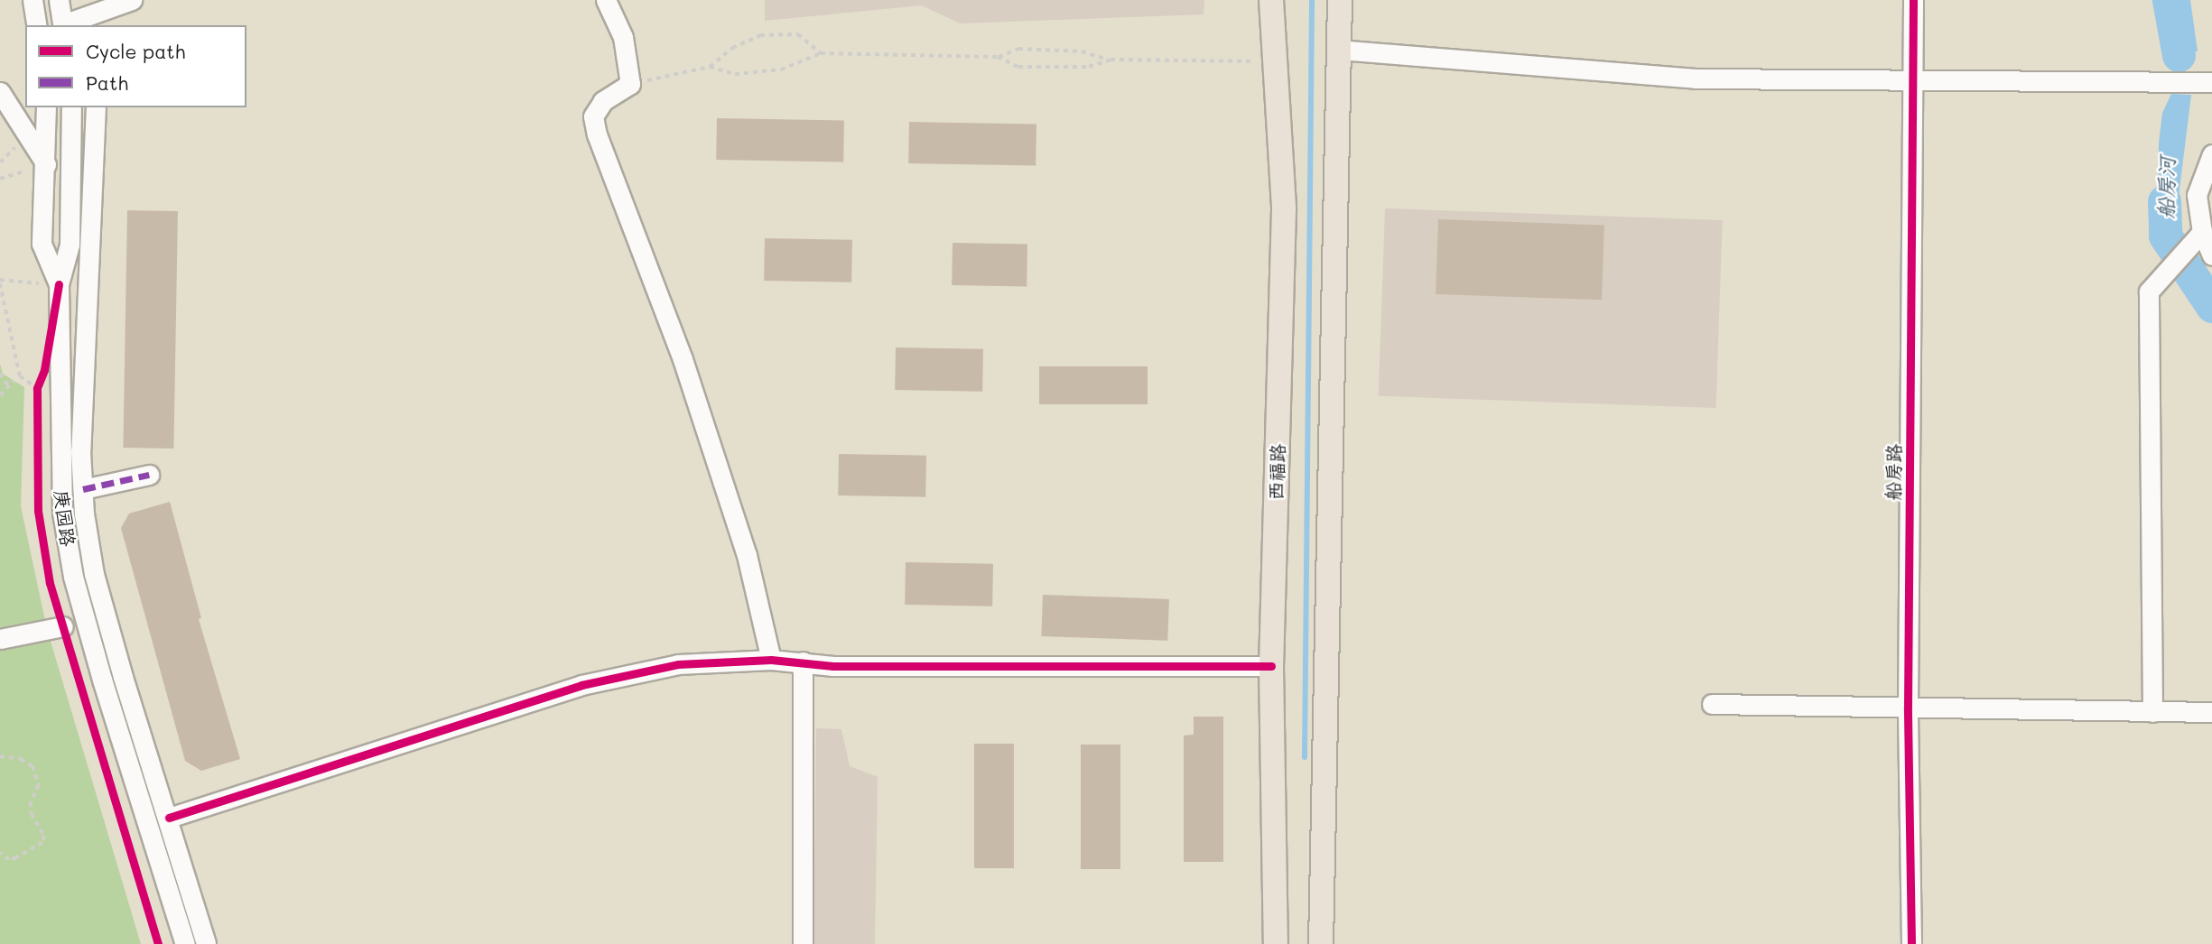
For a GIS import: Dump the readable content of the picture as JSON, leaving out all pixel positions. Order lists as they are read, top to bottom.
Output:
{
  "streets": {
    "main road": ["西福路"],
    "street": ["船房路", "庚园路"]
  },
  "water": ["船房河"],
  "legend": ["Cycle path", "Path"]
}
